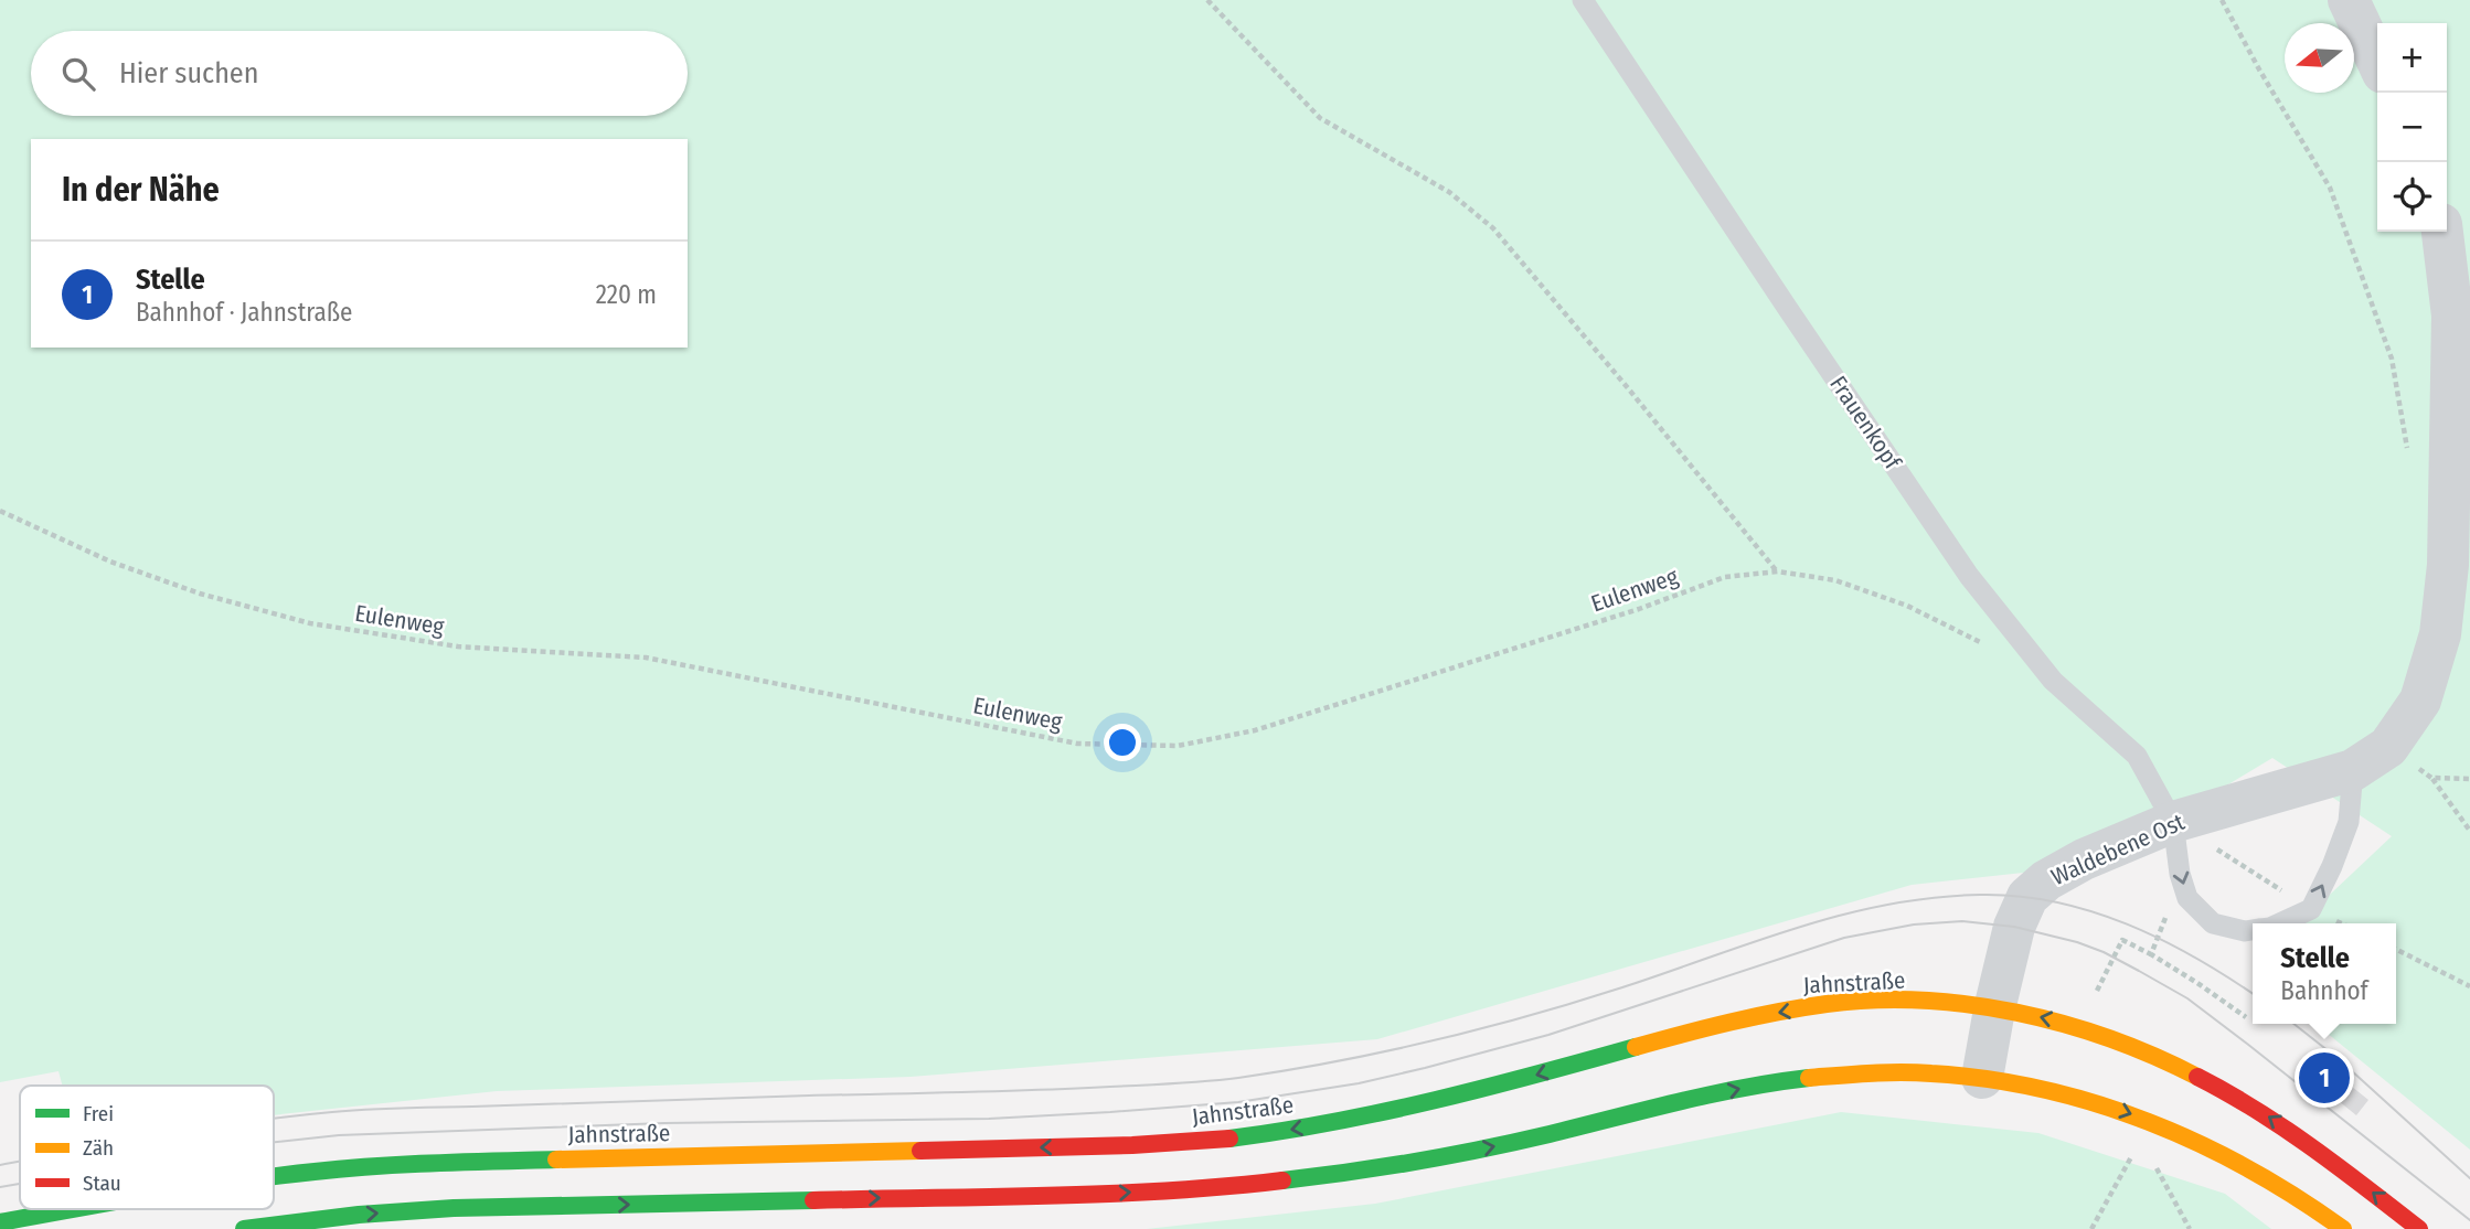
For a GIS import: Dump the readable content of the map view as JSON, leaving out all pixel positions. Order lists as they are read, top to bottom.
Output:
{
  "streets": {
    "main road": ["Jahnstraße"],
    "street": ["Waldebene Ost"],
    "lane": ["Frauenkopf"],
    "path": ["Eulenweg"]
  },
  "crossings": [
    ["Frauenkopf", "Waldebene Ost"],
    ["Waldebene Ost", "Jahnstraße"]
  ],
  "legend": ["Frei", "Zäh", "Stau"],
  "north": "left",
  "page": {
    "map_buttons": ["+", "−"],
    "search": "Hier suchen",
    "heading": "In der Nähe",
    "list": [
      {
        "mark": "1",
        "name": "Stelle",
        "note": "Bahnhof · Jahnstraße",
        "value": "220 m"
      }
    ],
    "popup": ["Stelle", "Bahnhof"],
    "pins": "1"
  }
}
